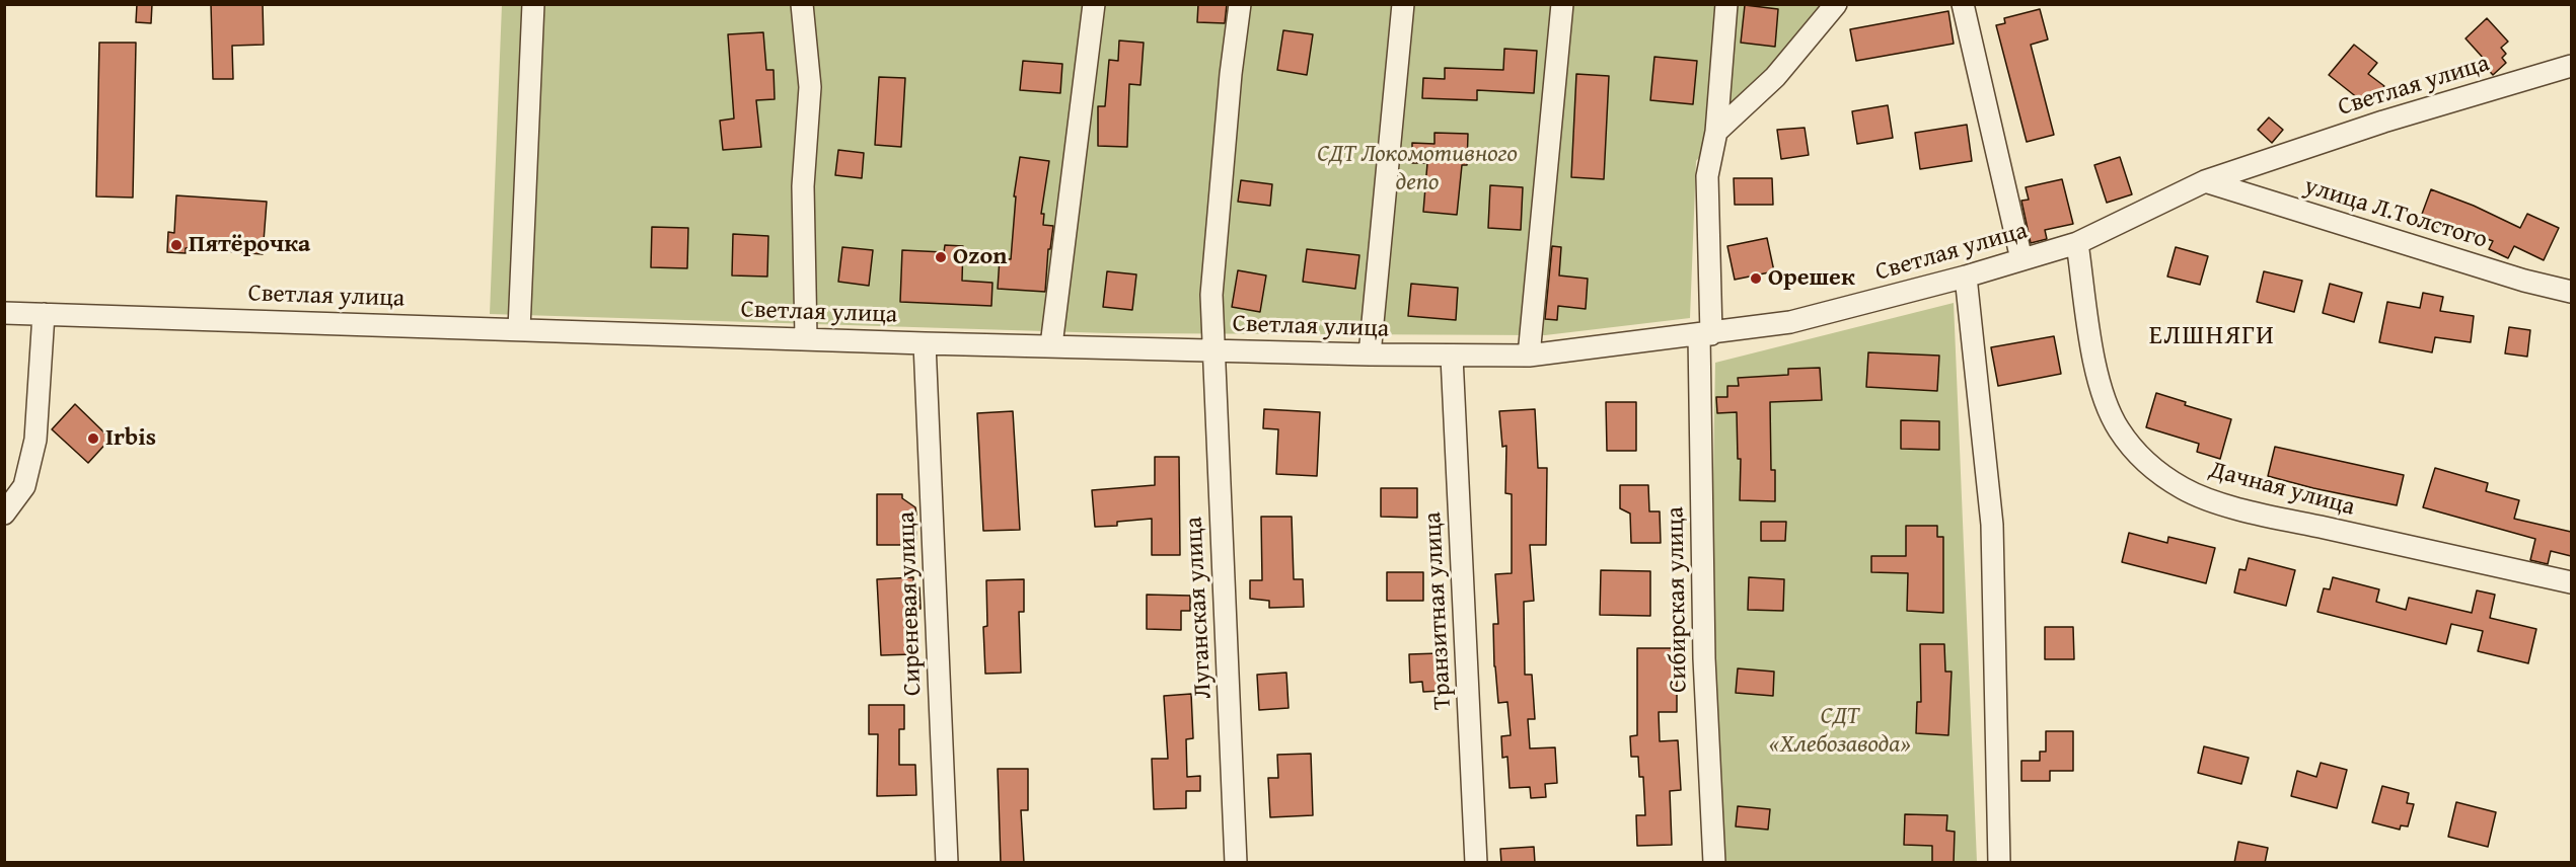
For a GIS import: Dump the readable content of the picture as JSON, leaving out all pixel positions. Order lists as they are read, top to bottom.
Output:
{
  "streets": {
    "street": [
      "Светлая улица",
      "улица Л.Толстого",
      "Дачная улица",
      "Сибирская улица",
      "Сиреневая улица",
      "Луганская улица",
      "Транзитная улица"
    ]
  },
  "crossings": [
    ["Светлая улица", "улица Л.Толстого"],
    ["Светлая улица", "Дачная улица"],
    ["Светлая улица", "Сибирская улица"],
    ["Светлая улица", "Сиреневая улица"],
    ["Светлая улица", "Луганская улица"],
    ["Светлая улица", "Транзитная улица"]
  ],
  "districts": ["ЕЛШНЯГИ"],
  "parks": ["СДТ Локомотивного депо", "СДТ «Хлебозавода»"],
  "places": [
    "Пятёрочка",
    "Ozon",
    "Орешек",
    "Irbis"
  ]
}
